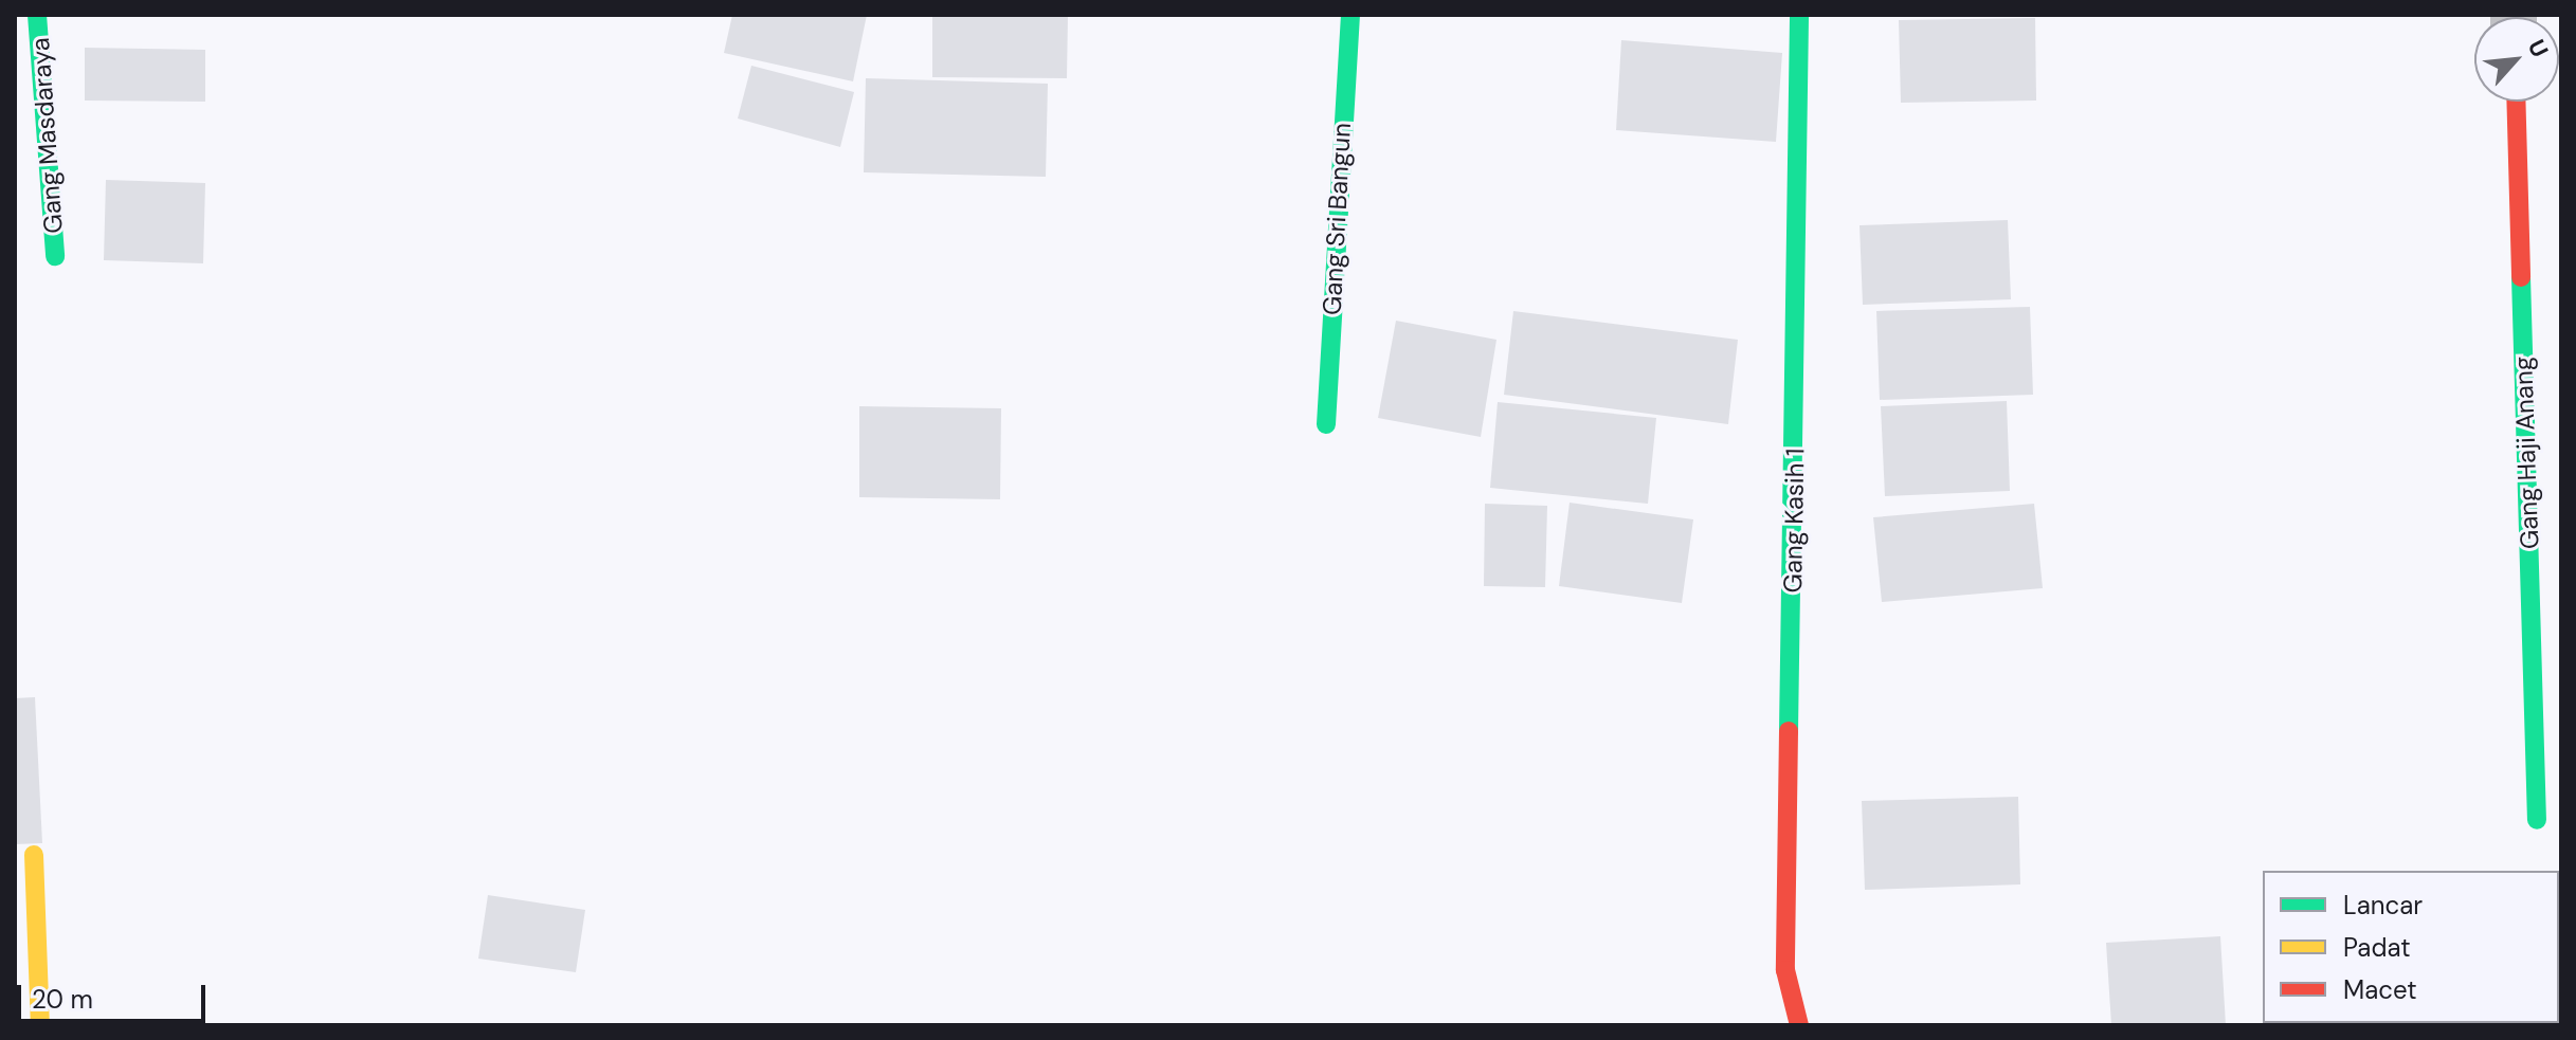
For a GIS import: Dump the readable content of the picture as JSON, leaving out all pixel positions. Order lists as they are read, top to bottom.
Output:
{
  "streets": {
    "street": [
      "Gang Masdaraya",
      "Gang Sri Bangun",
      "Gang Haji Anang",
      "Gang Kasih 1"
    ]
  },
  "legend": ["Lancar", "Padat", "Macet"],
  "scale_bar": "20 m",
  "north": "top right"
}
